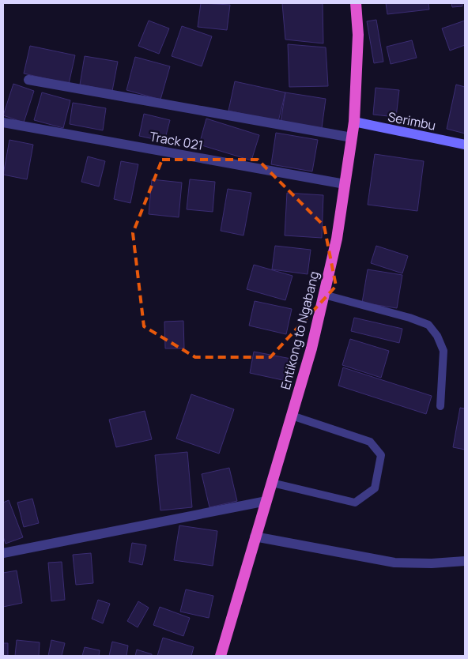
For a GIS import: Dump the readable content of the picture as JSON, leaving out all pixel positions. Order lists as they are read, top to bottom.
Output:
{
  "streets": {
    "highway": ["Entikong to Ngabang"],
    "main road": ["Serimbu"],
    "street": ["Track 021"]
  },
  "crossings": [
    ["Serimbu", "Entikong to Ngabang"],
    ["Track 021", "Entikong to Ngabang"]
  ]
}
